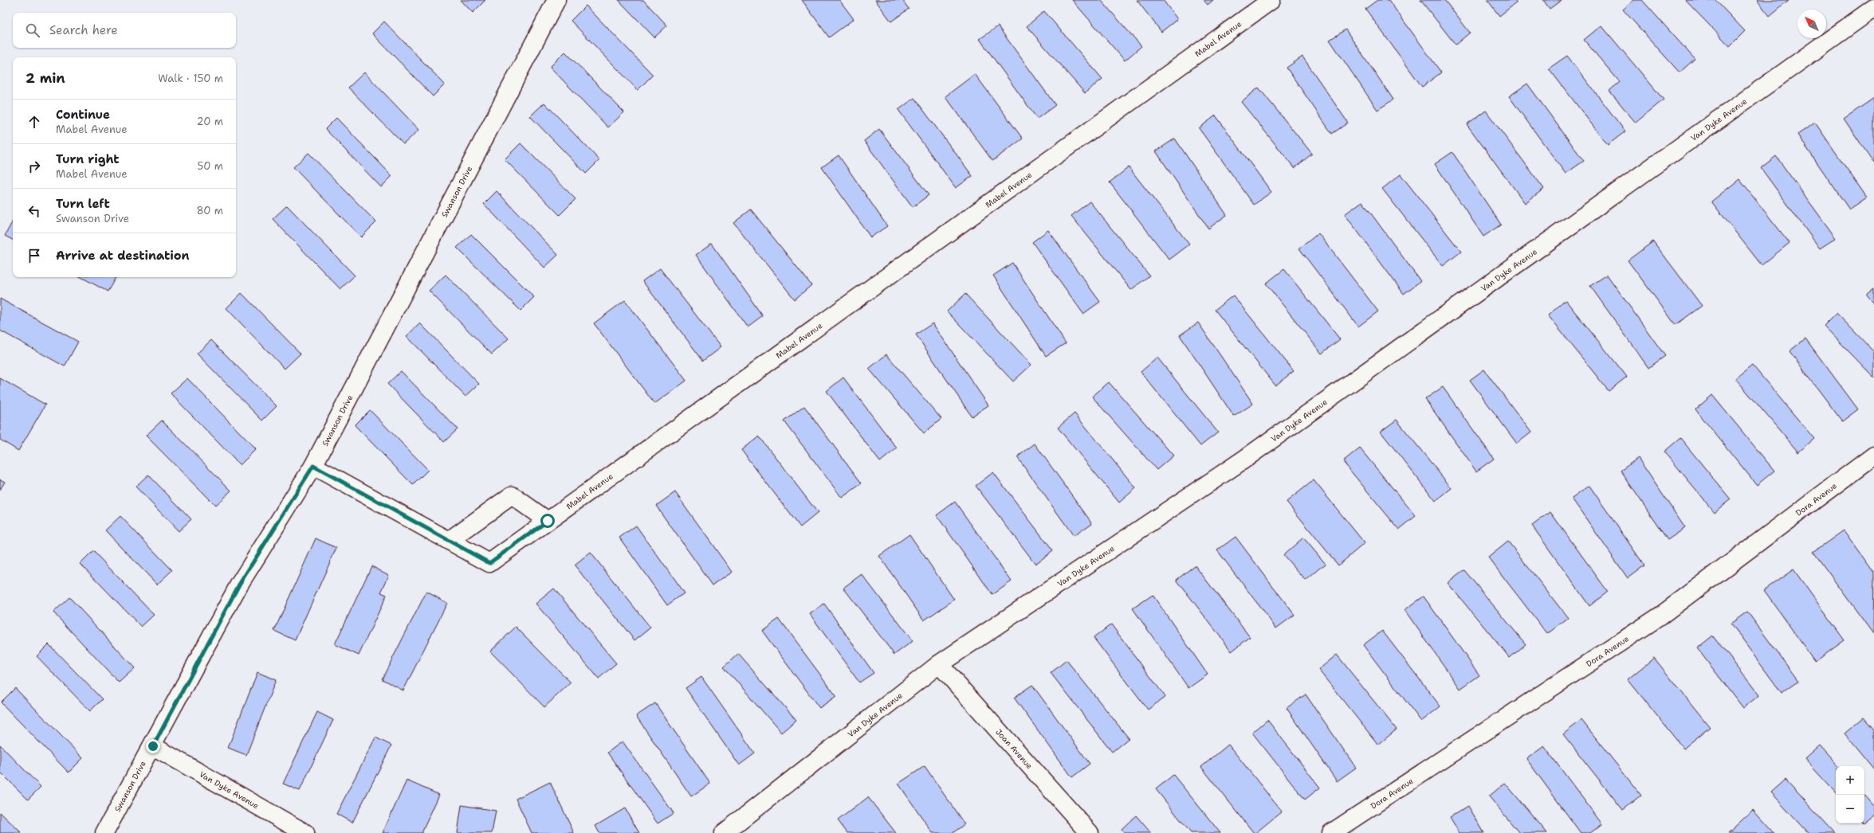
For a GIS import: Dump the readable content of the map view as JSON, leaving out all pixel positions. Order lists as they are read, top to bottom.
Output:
{
  "streets": {
    "street": [
      "Mabel Avenue",
      "Van Dyke Avenue",
      "Swanson Drive",
      "Dora Avenue",
      "Joan Avenue"
    ]
  },
  "crossings": [
    ["Mabel Avenue", "Swanson Drive"],
    ["Van Dyke Avenue", "Swanson Drive"],
    ["Van Dyke Avenue", "Joan Avenue"]
  ],
  "north": "top left",
  "page": {
    "search": "Search here",
    "heading": ["2 min", "Walk · 150 m"],
    "list": [
      ["Continue", "Mabel Avenue", "20 m"],
      ["Turn right", "Mabel Avenue", "50 m"],
      ["Turn left", "Swanson Drive", "80 m"],
      "Arrive at destination"
    ],
    "map_buttons": ["+", "−"]
  }
}
